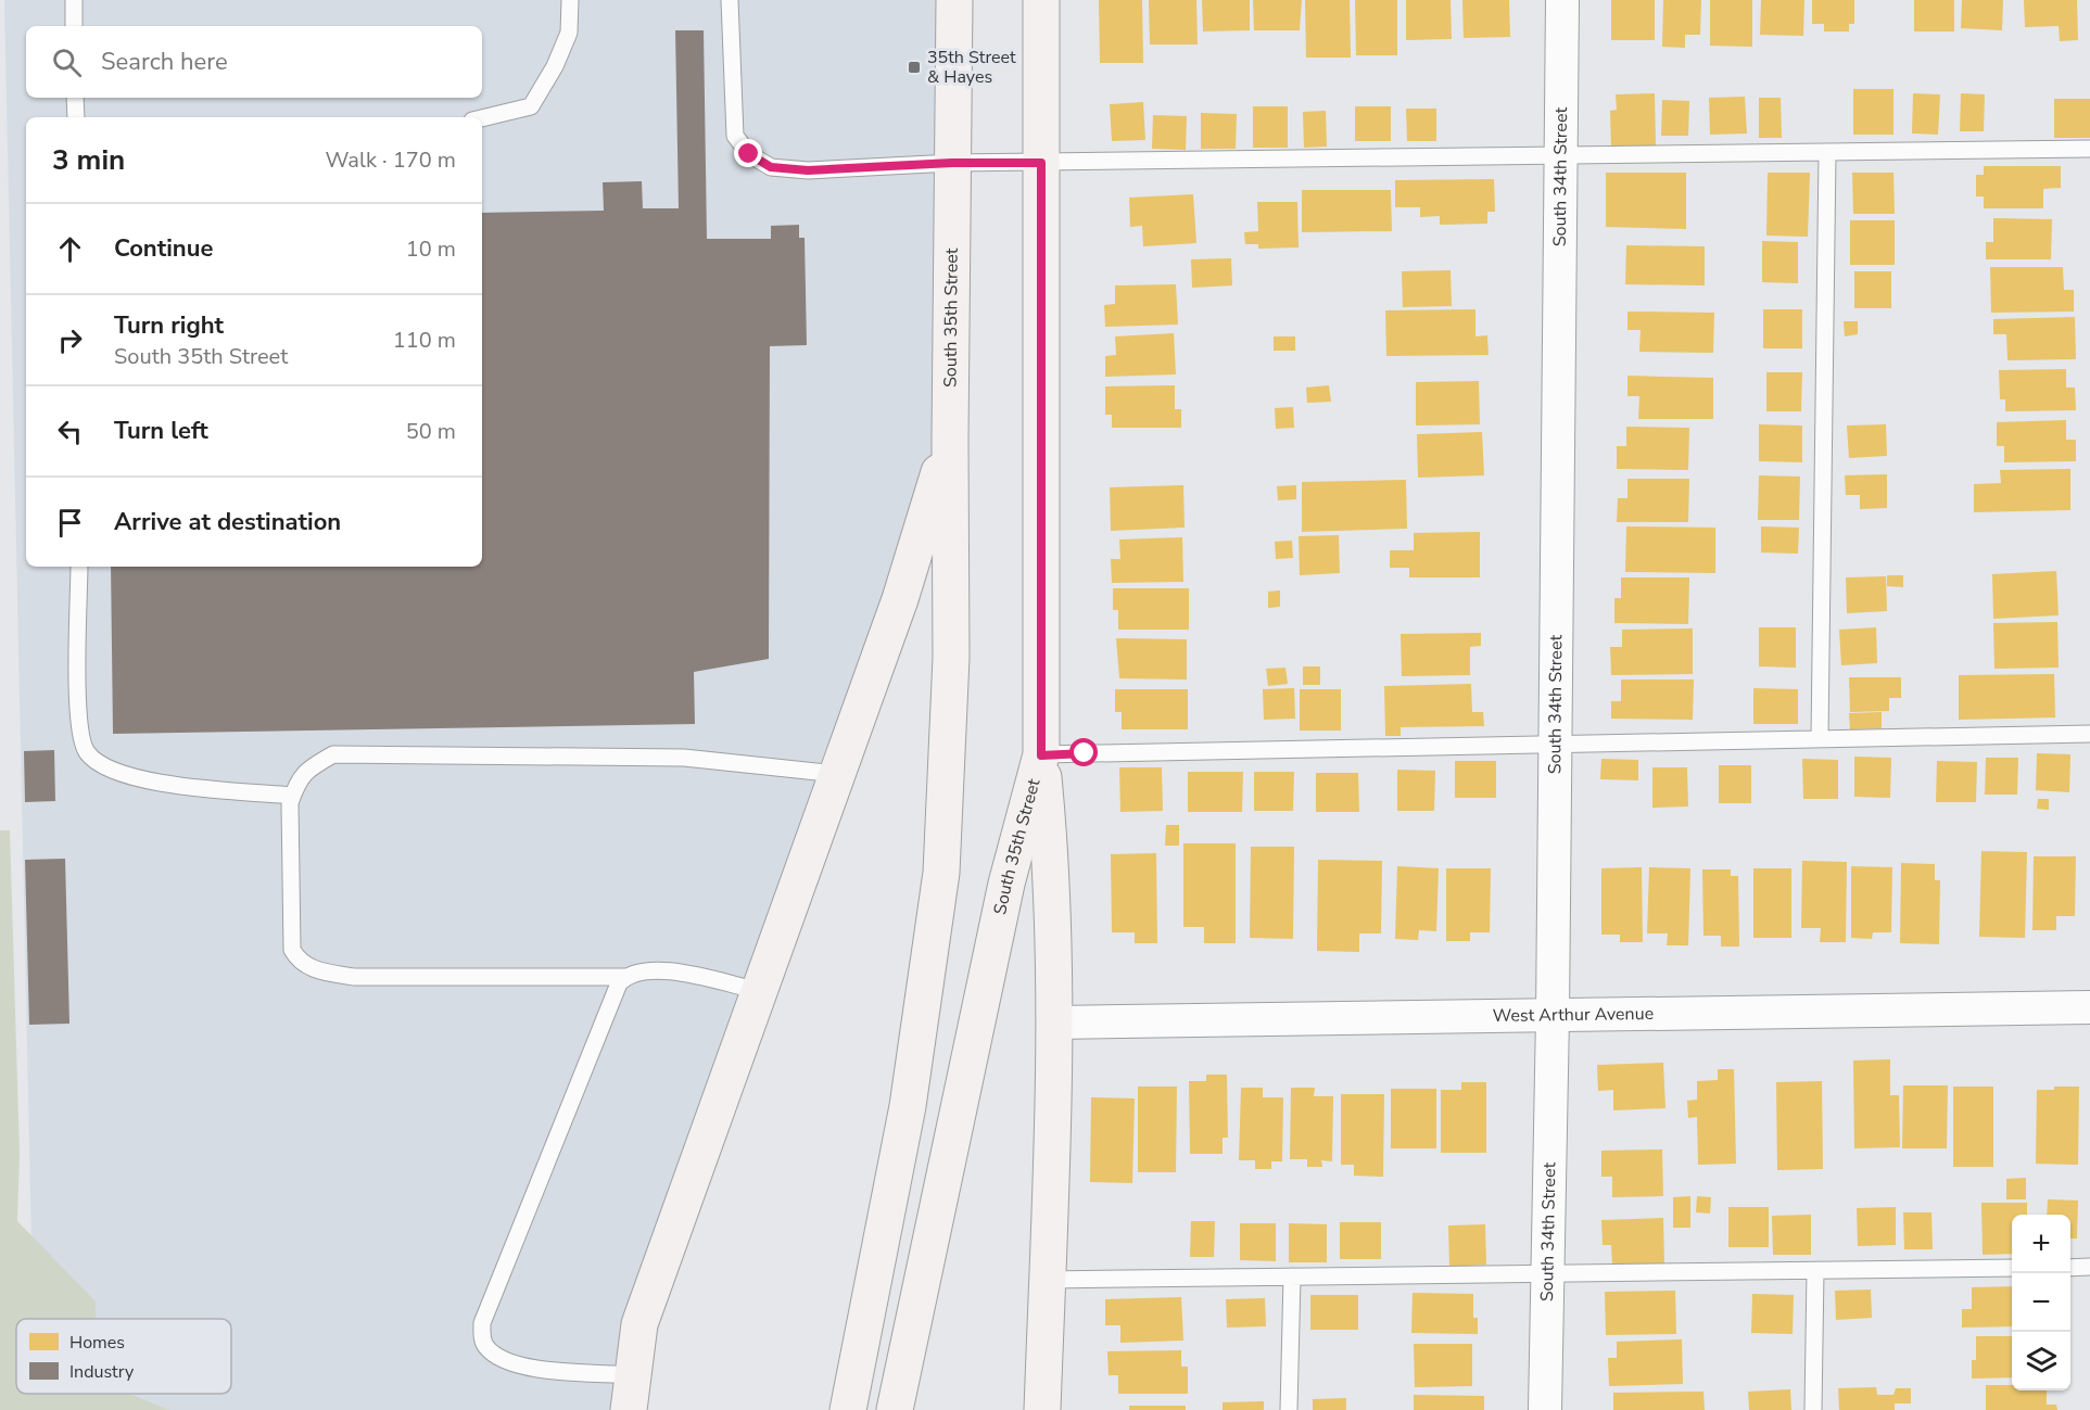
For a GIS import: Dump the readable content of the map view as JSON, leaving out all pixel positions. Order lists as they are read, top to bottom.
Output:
{
  "streets": {
    "main road": ["South 35th Street"],
    "street": ["South 34th Street", "West Arthur Avenue"]
  },
  "crossings": [
    ["South 34th Street", "West Arthur Avenue"]
  ],
  "places": {
    "transit": ["35th Street & Hayes"]
  },
  "legend": ["Homes", "Industry"],
  "page": {
    "search": "Search here",
    "heading": ["3 min", "Walk · 170 m"],
    "list": [
      ["Continue", "10 m"],
      ["Turn right", "South 35th Street", "110 m"],
      ["Turn left", "50 m"],
      "Arrive at destination"
    ],
    "map_buttons": ["+", "−"]
  }
}
